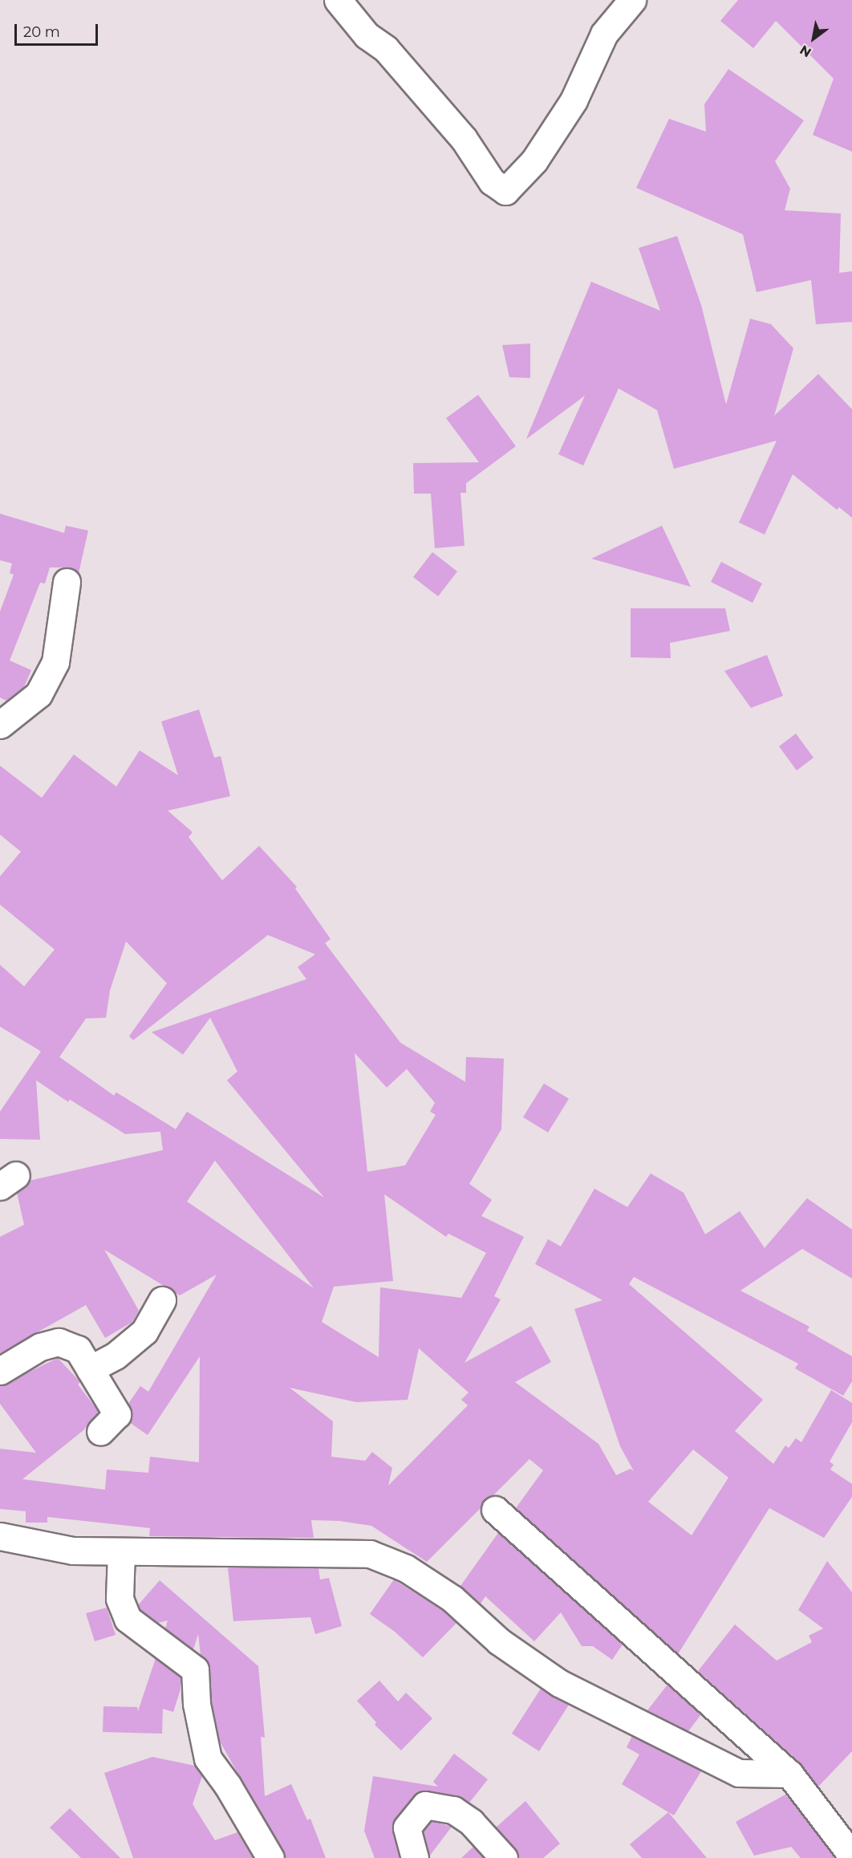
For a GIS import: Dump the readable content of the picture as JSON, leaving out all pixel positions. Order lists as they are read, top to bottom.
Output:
{
  "scale_bar": "20 m",
  "north": "bottom left"
}
